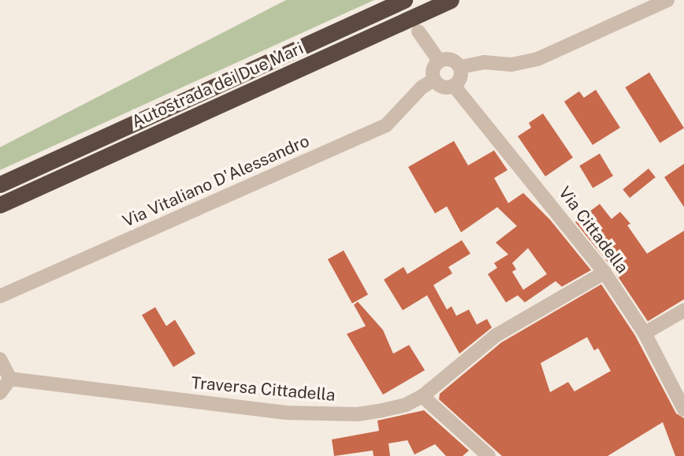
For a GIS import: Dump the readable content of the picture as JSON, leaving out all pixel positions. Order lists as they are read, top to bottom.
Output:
{
  "streets": {
    "highway": ["Autostrada dei Due Mari"],
    "street": ["Via Vitaliano D'Alessandro", "Via Cittadella", "Traversa Cittadella"]
  },
  "crossings": [
    ["Via Vitaliano D'Alessandro", "Via Cittadella"],
    ["Via Cittadella", "Traversa Cittadella"]
  ]
}
